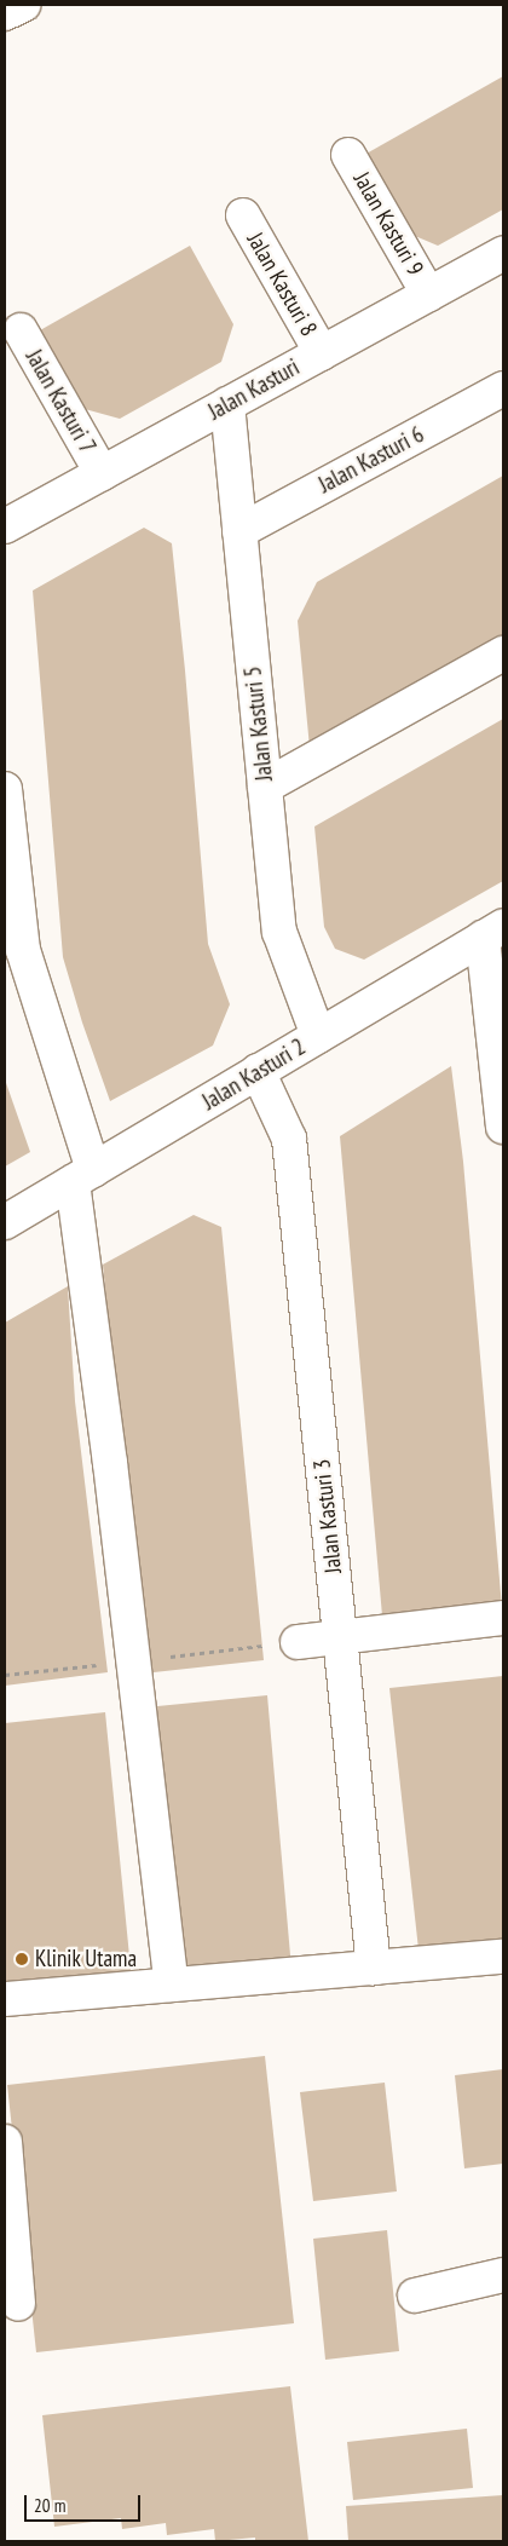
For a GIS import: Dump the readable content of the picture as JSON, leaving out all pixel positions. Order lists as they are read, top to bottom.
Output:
{
  "streets": {
    "street": [
      "Jalan Kasturi 9",
      "Jalan Kasturi 8",
      "Jalan Kasturi",
      "Jalan Kasturi 7",
      "Jalan Kasturi 6",
      "Jalan Kasturi 5",
      "Jalan Kasturi 2",
      "Jalan Kasturi 3"
    ]
  },
  "crossings": [
    ["Jalan Kasturi 9", "Jalan Kasturi"],
    ["Jalan Kasturi 8", "Jalan Kasturi"],
    ["Jalan Kasturi", "Jalan Kasturi 7"],
    ["Jalan Kasturi", "Jalan Kasturi 5"],
    ["Jalan Kasturi 6", "Jalan Kasturi 5"],
    ["Jalan Kasturi 5", "Jalan Kasturi 2"],
    ["Jalan Kasturi 2", "Jalan Kasturi 3"]
  ],
  "places": ["Klinik Utama"],
  "scale_bar": "20 m"
}
